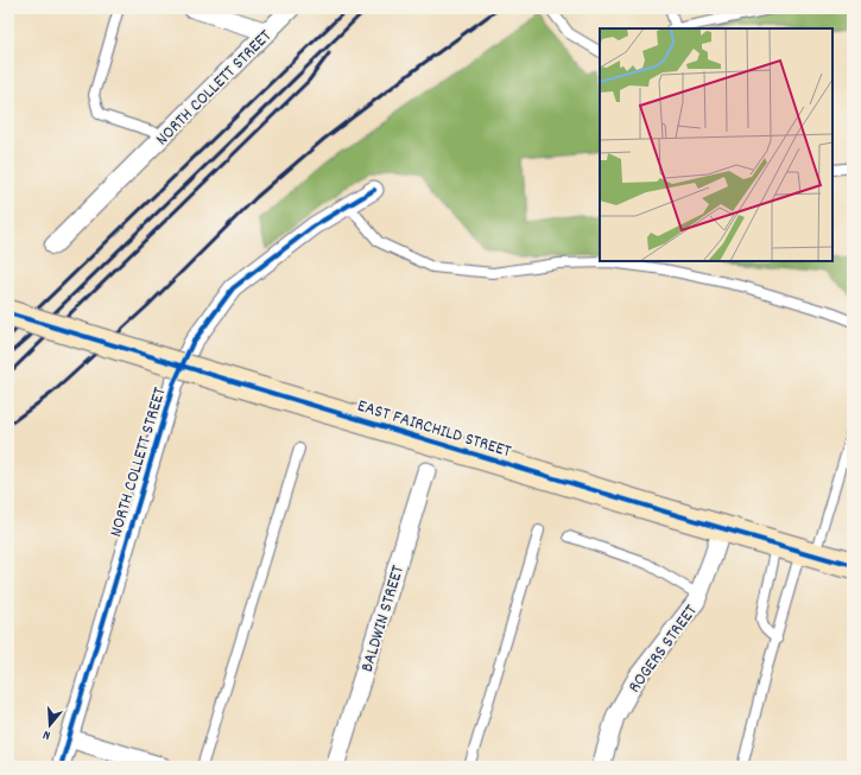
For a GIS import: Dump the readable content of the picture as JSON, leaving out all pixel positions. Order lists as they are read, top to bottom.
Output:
{
  "streets": {
    "street": [
      "NORTH COLLETT STREET",
      "EAST FAIRCHILD STREET",
      "BALDWIN STREET",
      "ROGERS STREET"
    ]
  },
  "crossings": [
    ["EAST FAIRCHILD STREET", "ROGERS STREET"]
  ],
  "north": "bottom"
}
